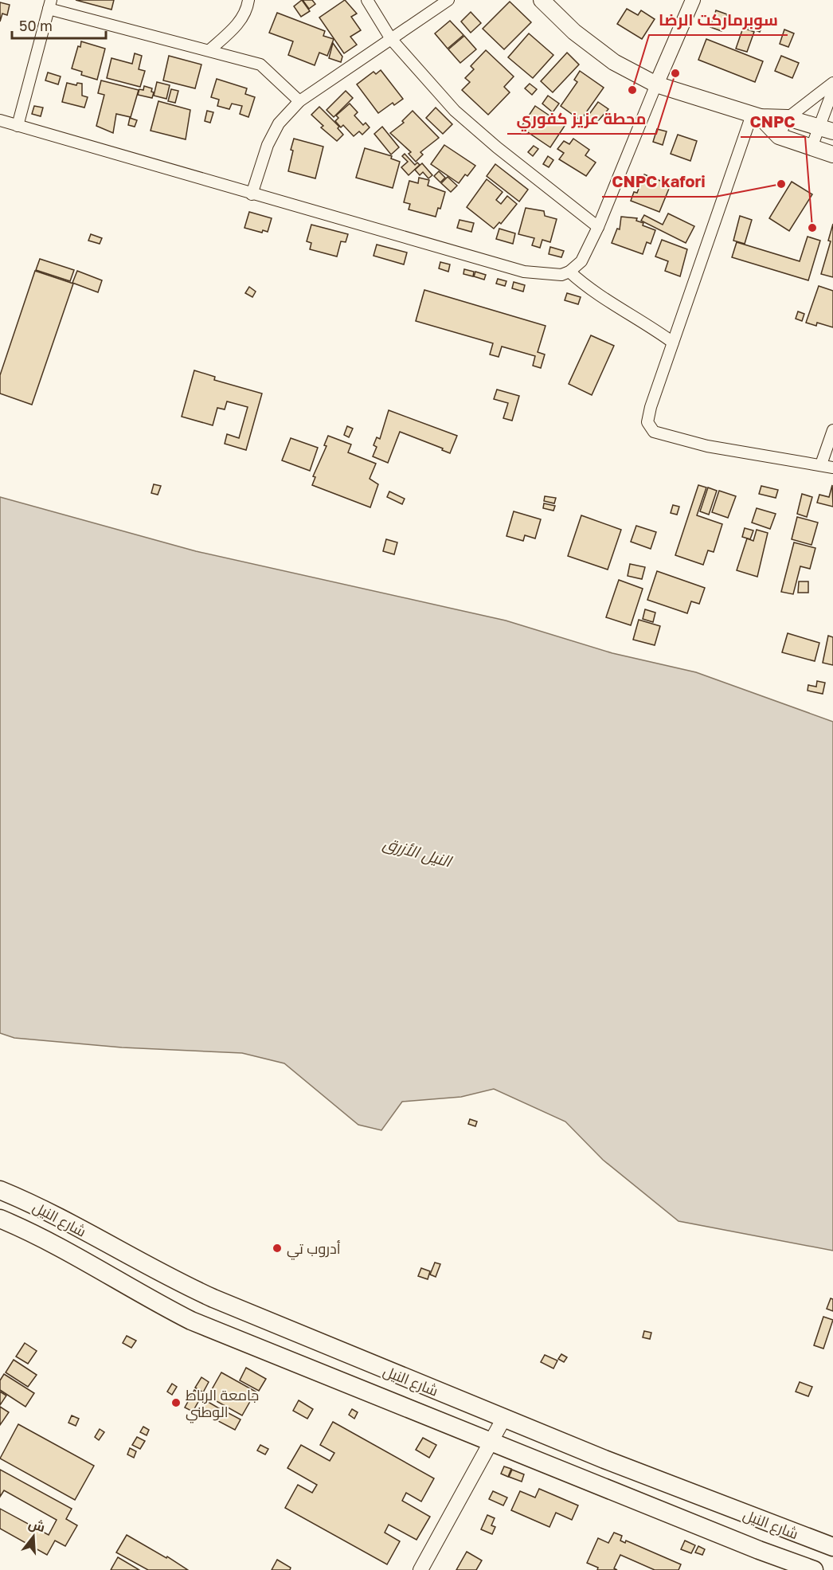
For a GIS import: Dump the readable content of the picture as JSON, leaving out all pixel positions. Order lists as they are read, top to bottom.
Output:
{
  "streets": {
    "main road": ["شارع النيل"]
  },
  "water": ["النيل الأزرق"],
  "places": [
    "محطة عزيز كفوري",
    "سوبرماركت الرضا",
    "CNPC kafori",
    "CNPC",
    "أدروب تي",
    "جامعة الرباط الوطني"
  ],
  "scale_bar": "50 m",
  "north": "top"
}
